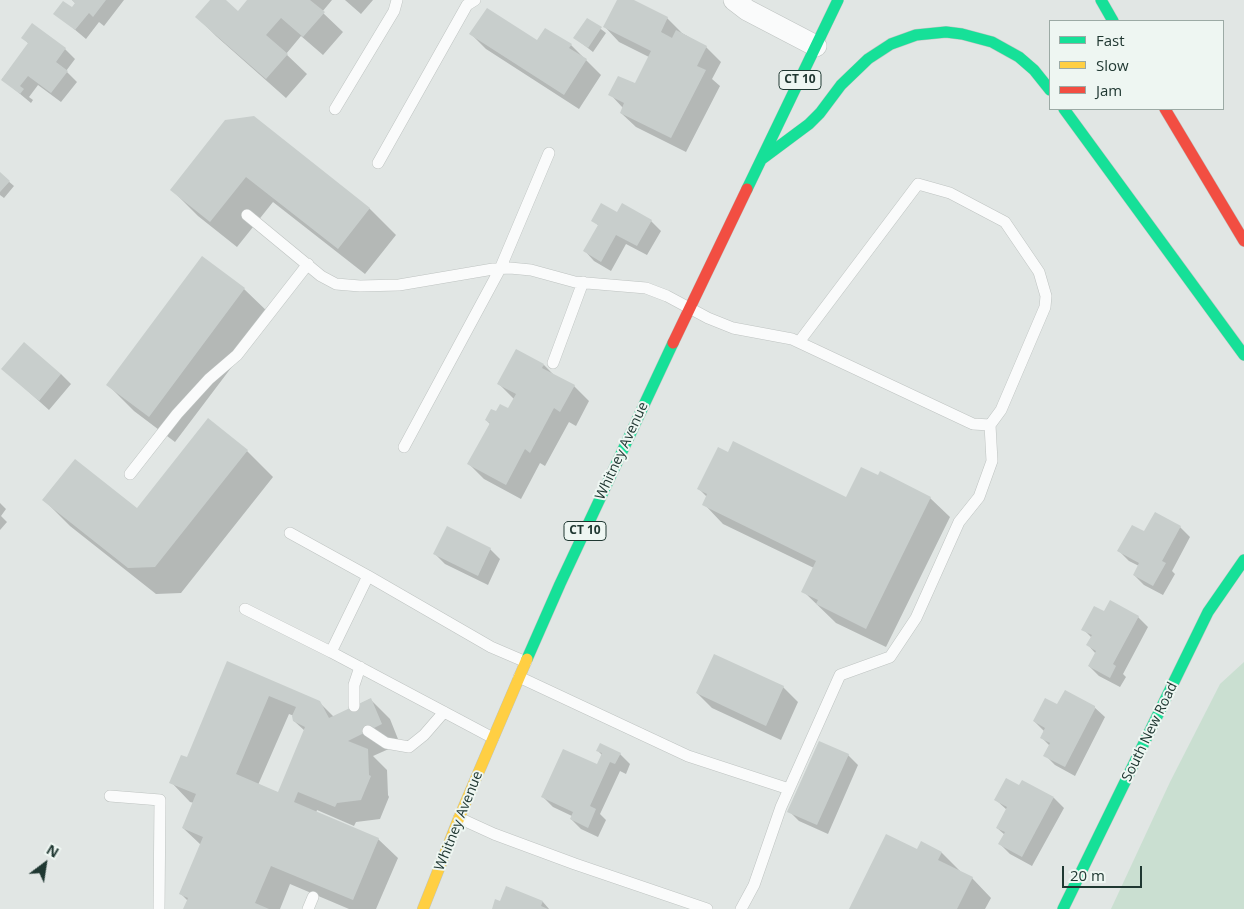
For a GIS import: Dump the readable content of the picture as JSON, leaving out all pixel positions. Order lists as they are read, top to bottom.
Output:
{
  "streets": {
    "main road": ["CT 10", "Whitney Avenue", "South New Road"]
  },
  "legend": ["Fast", "Slow", "Jam"],
  "scale_bar": "20 m",
  "north": "top right"
}
